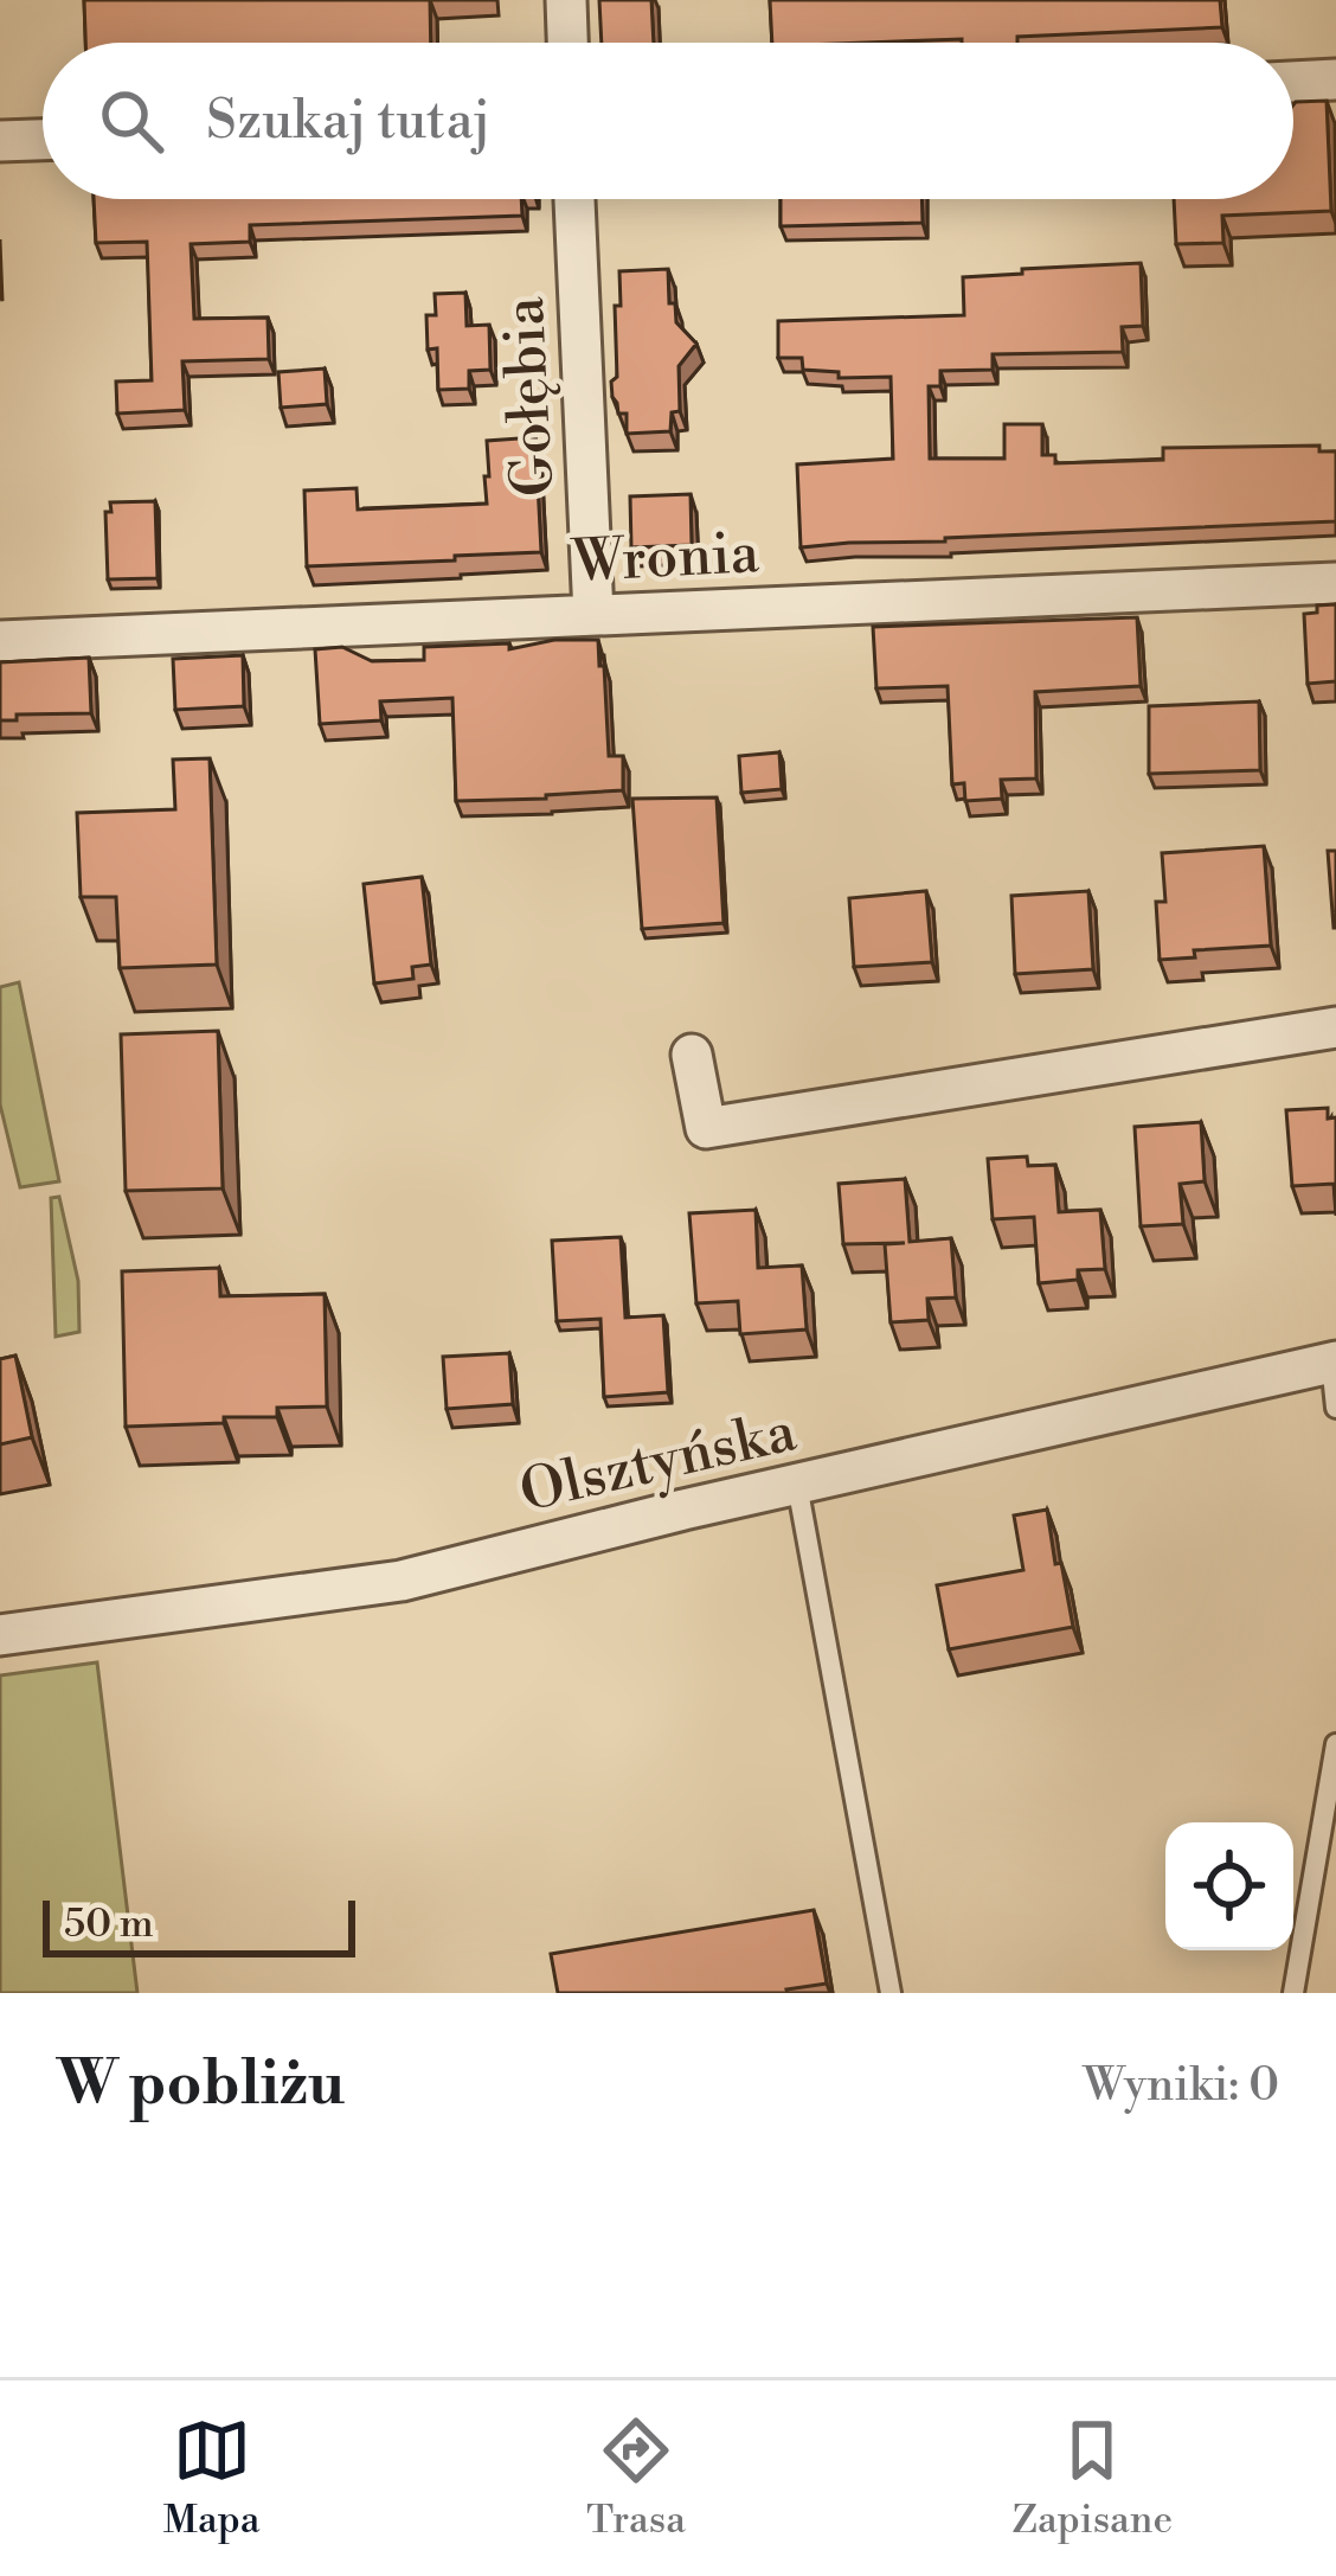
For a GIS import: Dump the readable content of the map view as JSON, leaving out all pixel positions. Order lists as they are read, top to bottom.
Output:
{
  "streets": {
    "street": ["Gołębia", "Wronia", "Olsztyńska"]
  },
  "crossings": [
    ["Gołębia", "Wronia"]
  ],
  "scale_bar": "50 m",
  "page": {
    "search": "Szukaj tutaj",
    "scale": "50 m",
    "heading": ["W pobliżu", "Wyniki: 0"],
    "nav": ["Mapa", "Trasa", "Zapisane"]
  }
}
